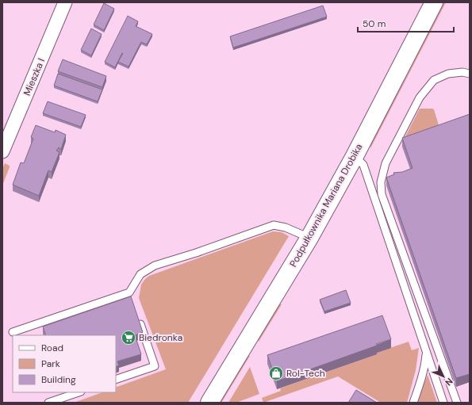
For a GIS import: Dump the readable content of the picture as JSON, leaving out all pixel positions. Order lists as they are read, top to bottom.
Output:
{
  "streets": {
    "main road": ["Podpułkownika Mariana Drobika"],
    "street": ["Mieszka I"]
  },
  "places": {
    "supermarket": ["Biedronka"],
    "shop": ["Rol-Tech"]
  },
  "legend": ["Road", "Park", "Building"],
  "scale_bar": "50 m",
  "north": "bottom right"
}
